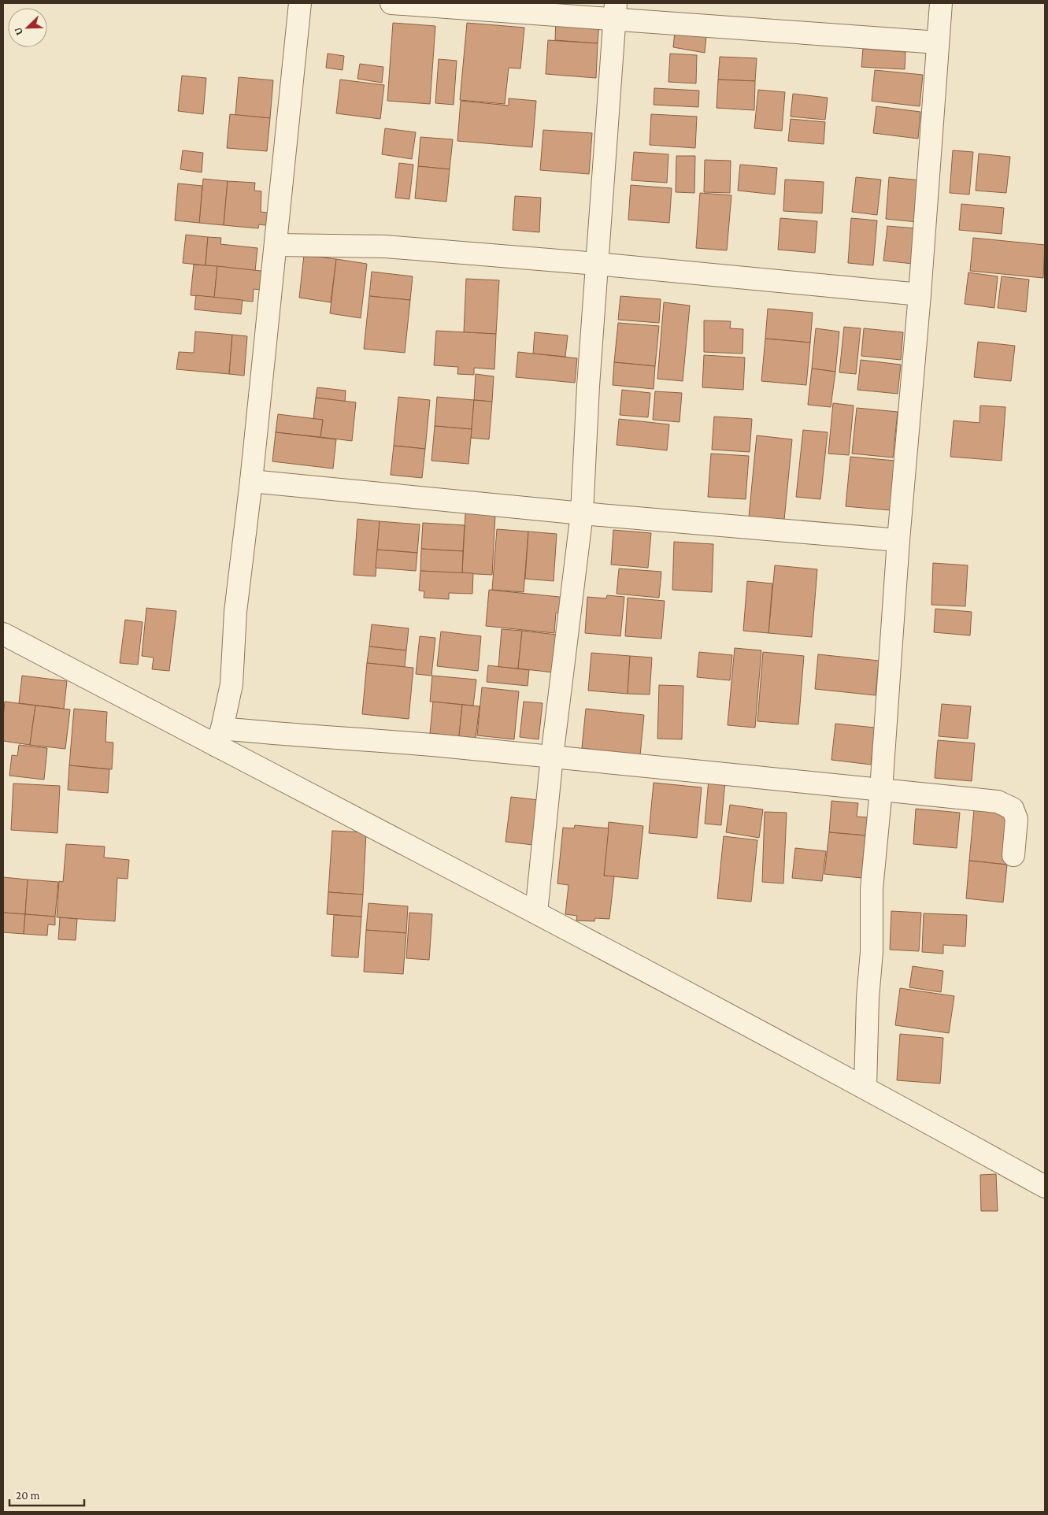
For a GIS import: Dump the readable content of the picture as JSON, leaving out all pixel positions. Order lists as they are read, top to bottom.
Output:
{
  "scale_bar": "20 m",
  "north": "bottom left"
}
